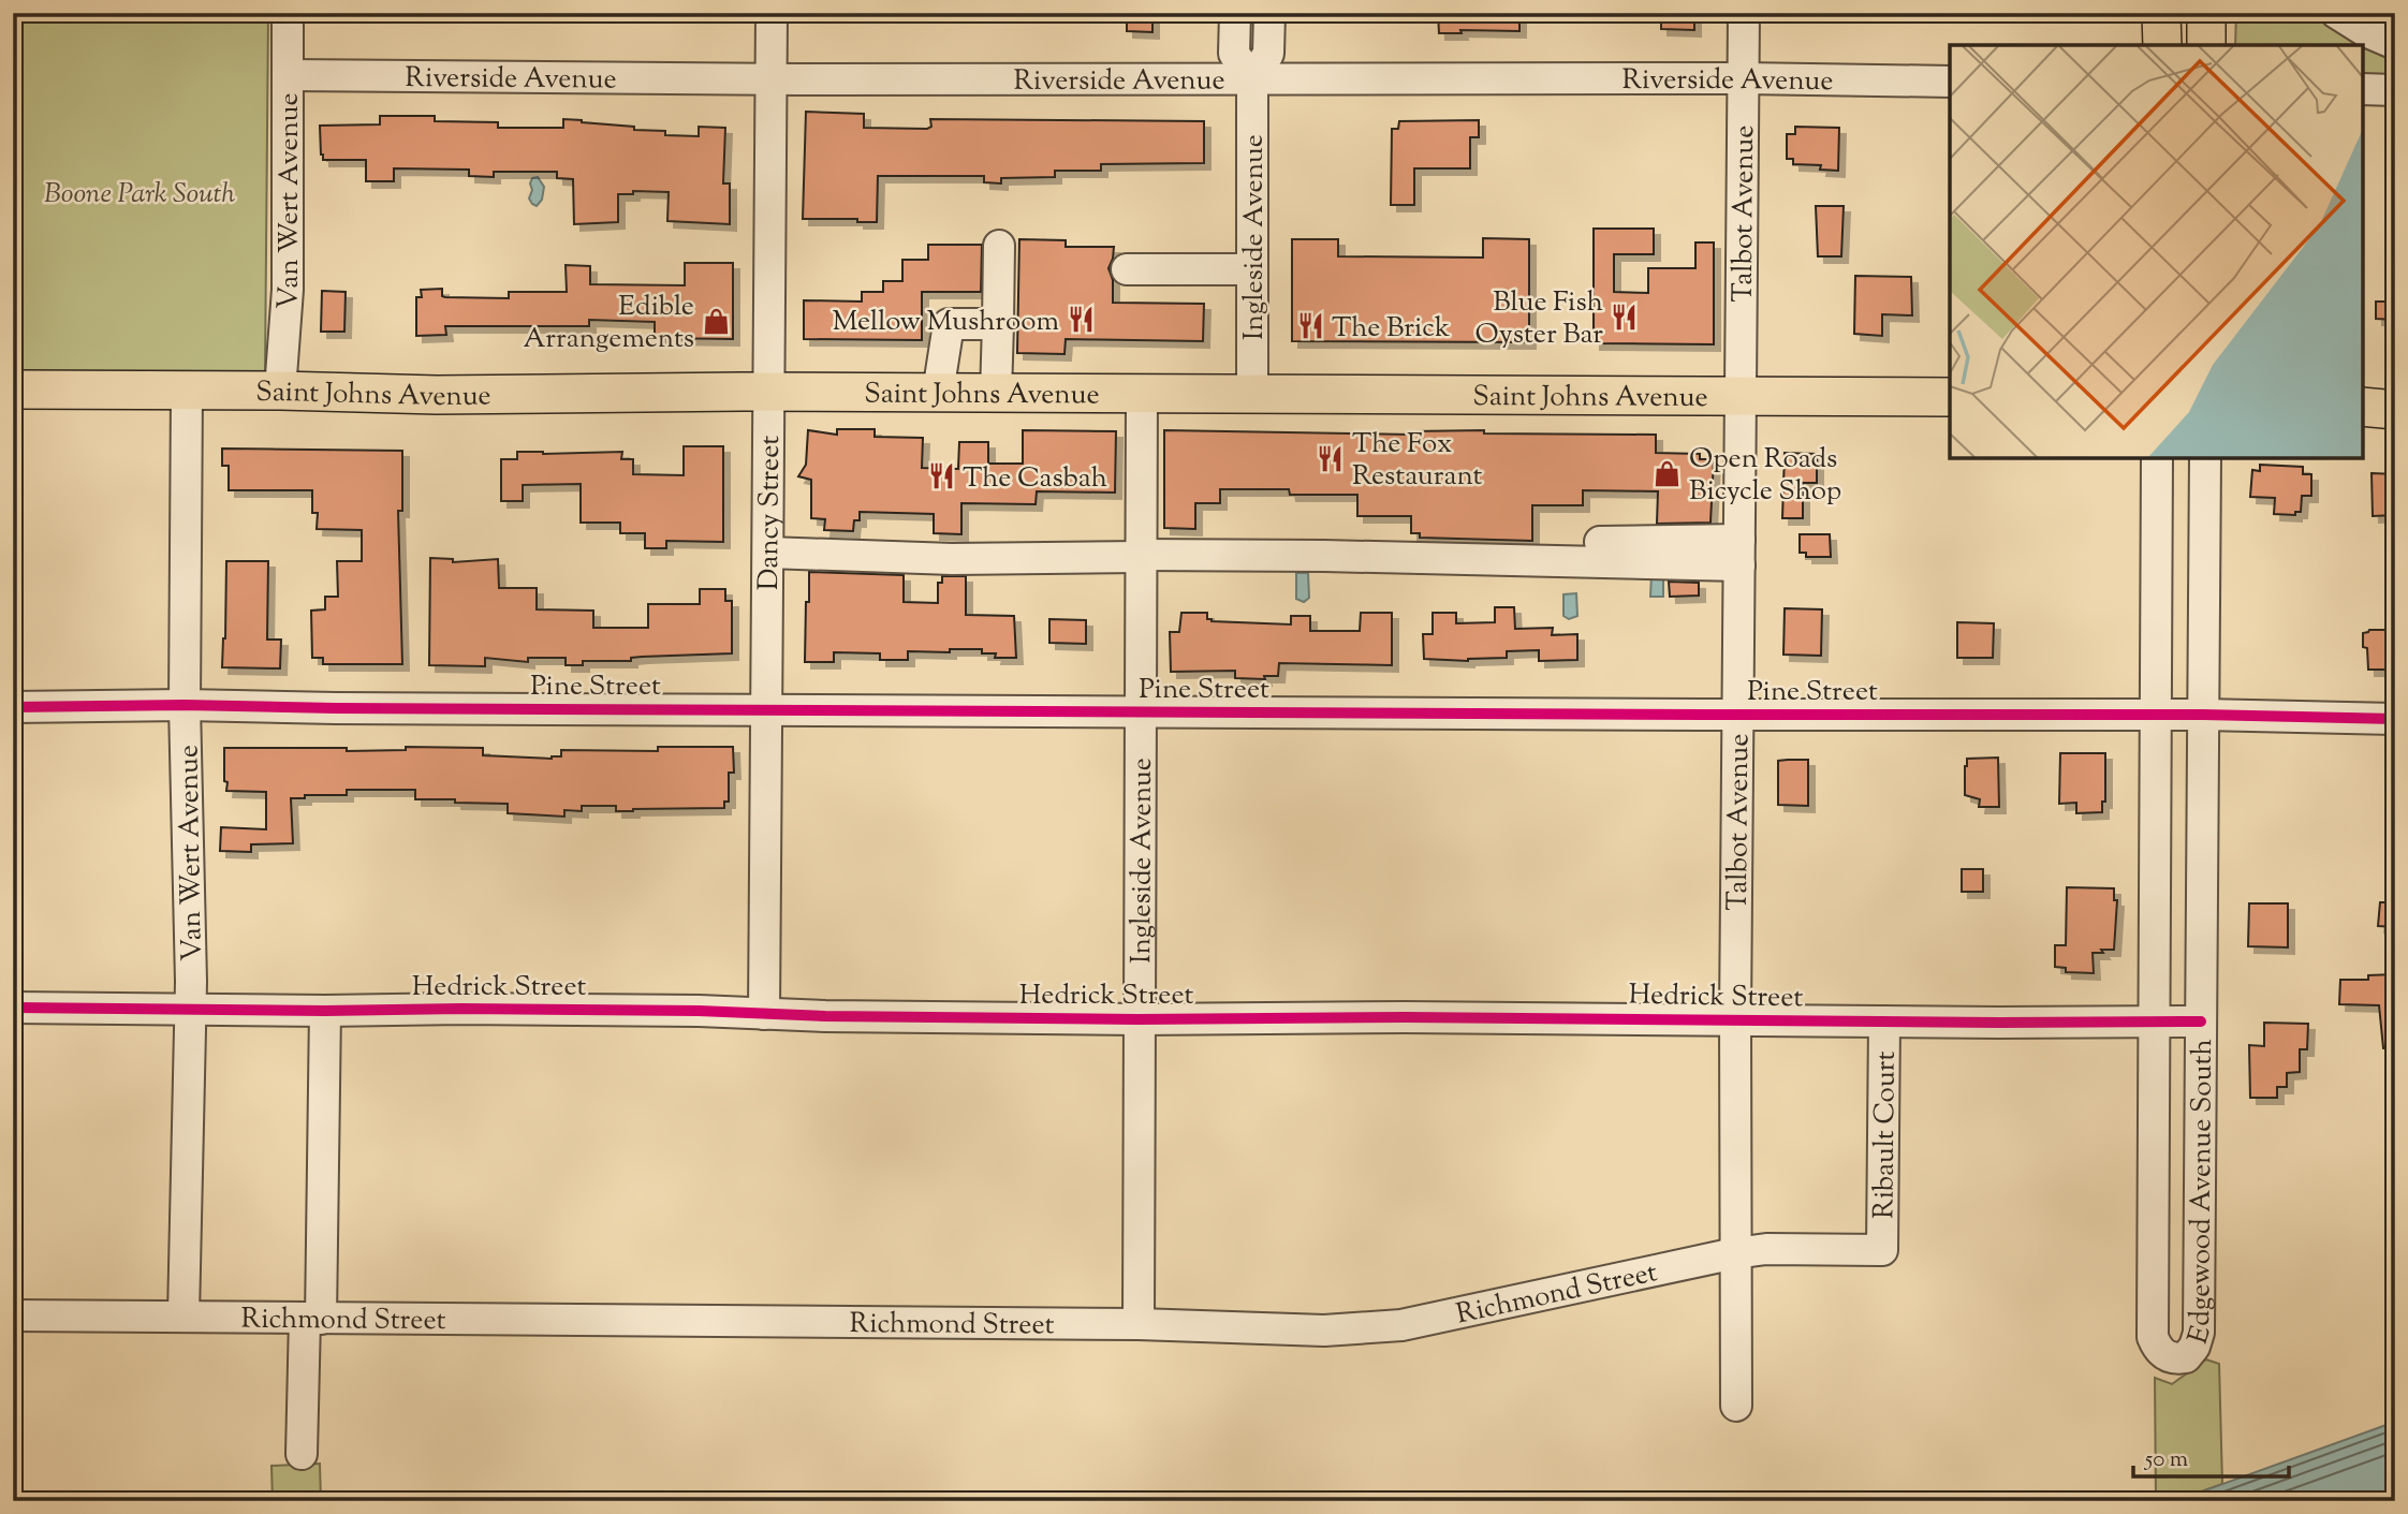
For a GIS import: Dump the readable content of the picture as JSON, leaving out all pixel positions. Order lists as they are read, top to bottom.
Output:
{
  "streets": {
    "main road": ["Saint Johns Avenue"],
    "street": [
      "Riverside Avenue",
      "Van Wert Avenue",
      "Talbot Avenue",
      "Ingleside Avenue",
      "Dancy Street",
      "Pine Street",
      "Hedrick Street",
      "Ribault Court",
      "Edgewood Avenue South",
      "Richmond Street"
    ]
  },
  "crossings": [
    ["Riverside Avenue", "Van Wert Avenue"],
    ["Riverside Avenue", "Talbot Avenue"],
    ["Riverside Avenue", "Ingleside Avenue"],
    ["Riverside Avenue", "Dancy Street"],
    ["Van Wert Avenue", "Saint Johns Avenue"],
    ["Van Wert Avenue", "Pine Street"],
    ["Van Wert Avenue", "Hedrick Street"],
    ["Van Wert Avenue", "Richmond Street"],
    ["Talbot Avenue", "Saint Johns Avenue"],
    ["Talbot Avenue", "Pine Street"],
    ["Talbot Avenue", "Hedrick Street"],
    ["Talbot Avenue", "Richmond Street"],
    ["Ingleside Avenue", "Saint Johns Avenue"],
    ["Ingleside Avenue", "Pine Street"],
    ["Ingleside Avenue", "Hedrick Street"],
    ["Ingleside Avenue", "Richmond Street"],
    ["Saint Johns Avenue", "Dancy Street"],
    ["Dancy Street", "Pine Street"],
    ["Dancy Street", "Hedrick Street"],
    ["Pine Street", "Edgewood Avenue South"],
    ["Hedrick Street", "Ribault Court"],
    ["Hedrick Street", "Edgewood Avenue South"],
    ["Ribault Court", "Richmond Street"]
  ],
  "parks": ["Boone Park South"],
  "places": {
    "restaurant": [
      "Blue Fish Oyster Bar",
      "Mellow Mushroom",
      "The Brick",
      "The Fox Restaurant",
      "The Casbah"
    ],
    "shop": ["Edible Arrangements", "Open Roads Bicycle Shop"]
  },
  "scale_bar": "50 m"
}
